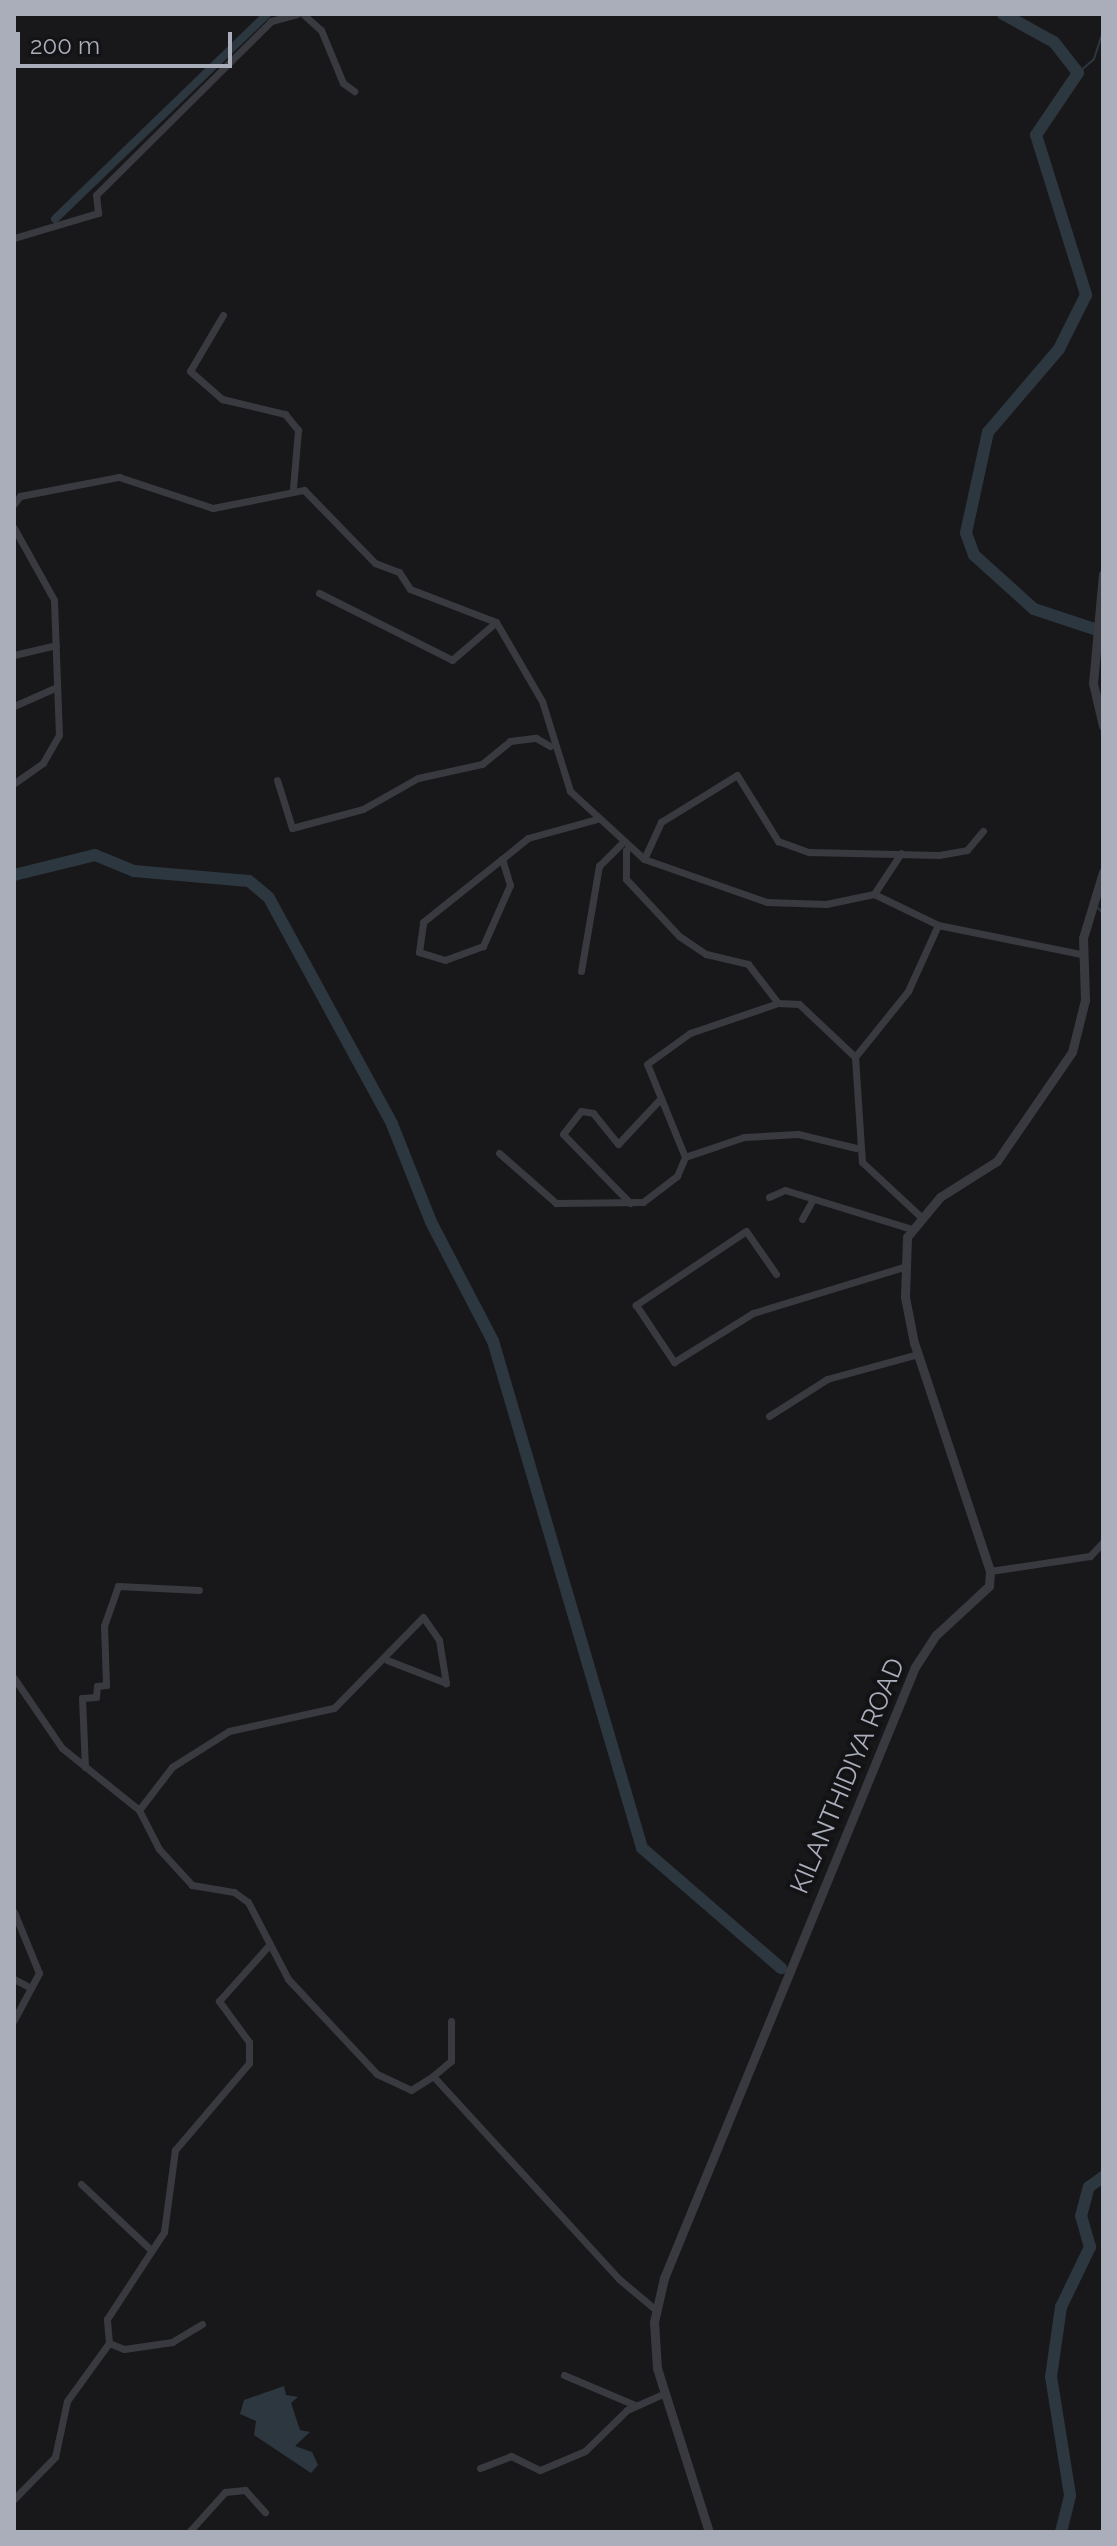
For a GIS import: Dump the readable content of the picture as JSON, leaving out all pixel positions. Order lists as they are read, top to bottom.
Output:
{
  "streets": {
    "street": ["KILANTHIDIYA ROAD"]
  },
  "scale_bar": "200 m"
}
